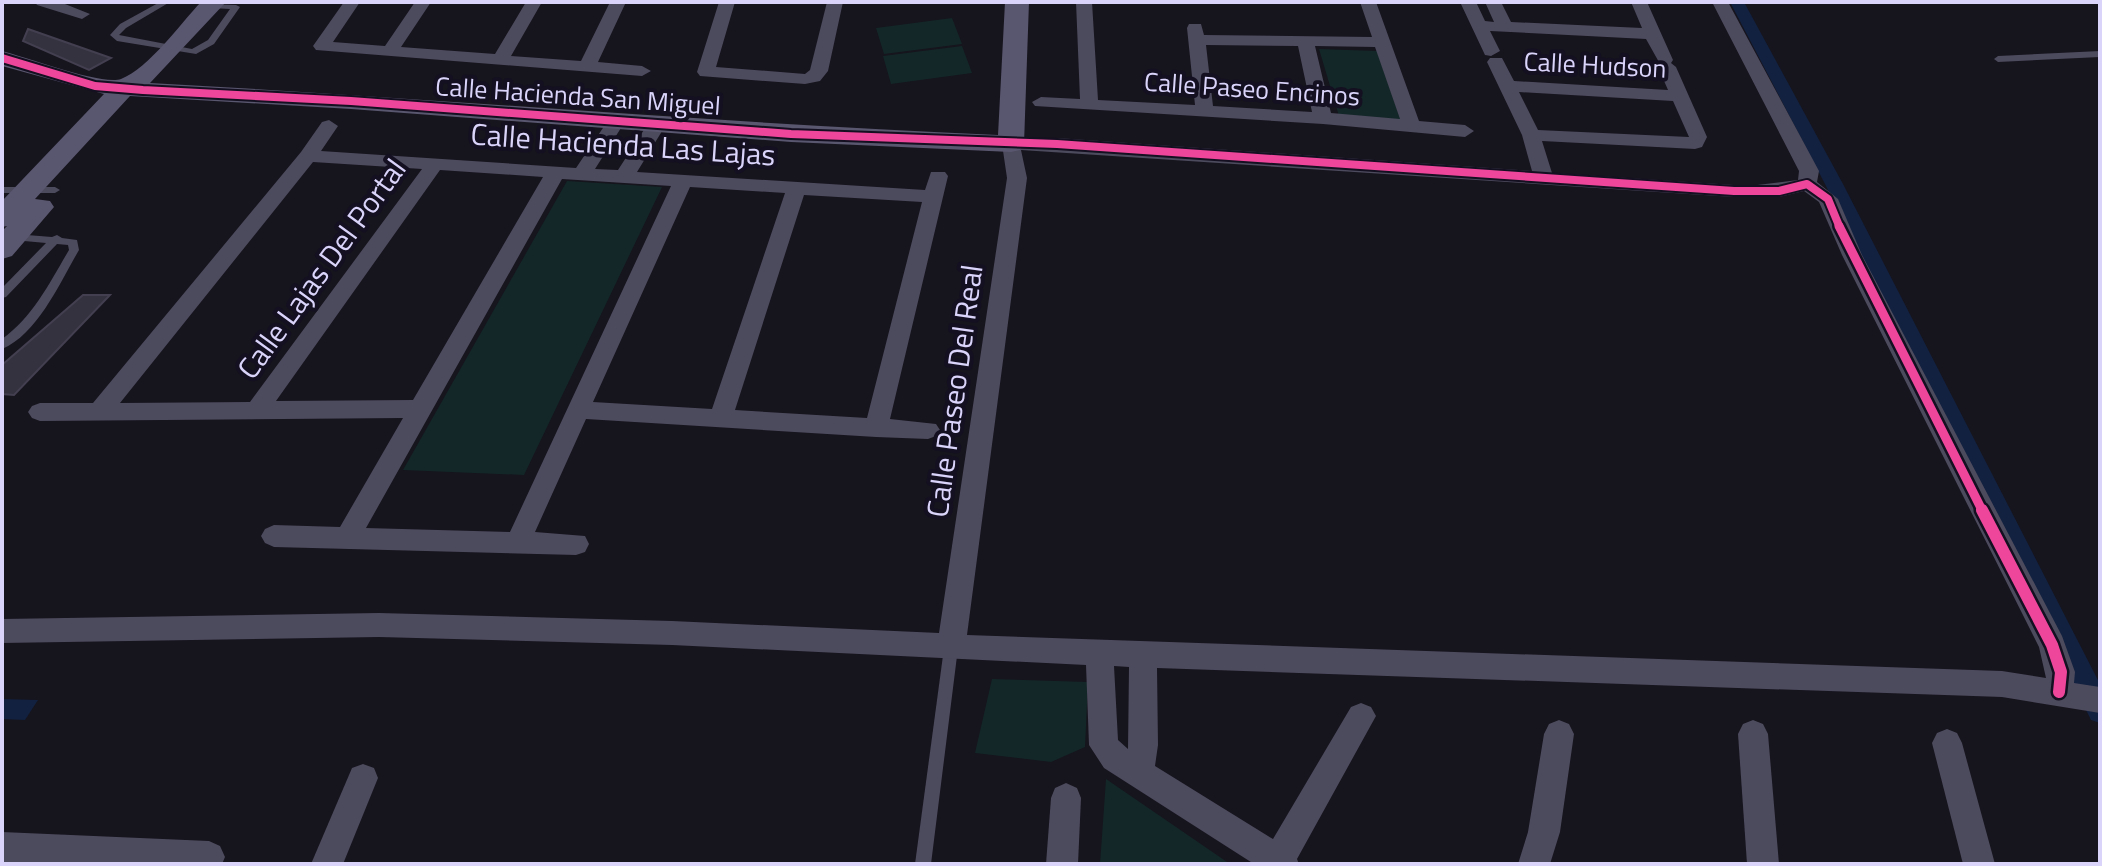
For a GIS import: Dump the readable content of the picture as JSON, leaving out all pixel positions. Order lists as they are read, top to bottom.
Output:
{
  "streets": {
    "street": [
      "Calle Hudson",
      "Calle Paseo Encinos",
      "Calle Hacienda San Miguel",
      "Calle Hacienda Las Lajas",
      "Calle Lajas Del Portal",
      "Calle Paseo Del Real"
    ]
  },
  "crossings": [
    ["Calle Hacienda San Miguel", "Calle Paseo Del Real"],
    ["Calle Hacienda Las Lajas", "Calle Lajas Del Portal"]
  ]
}
